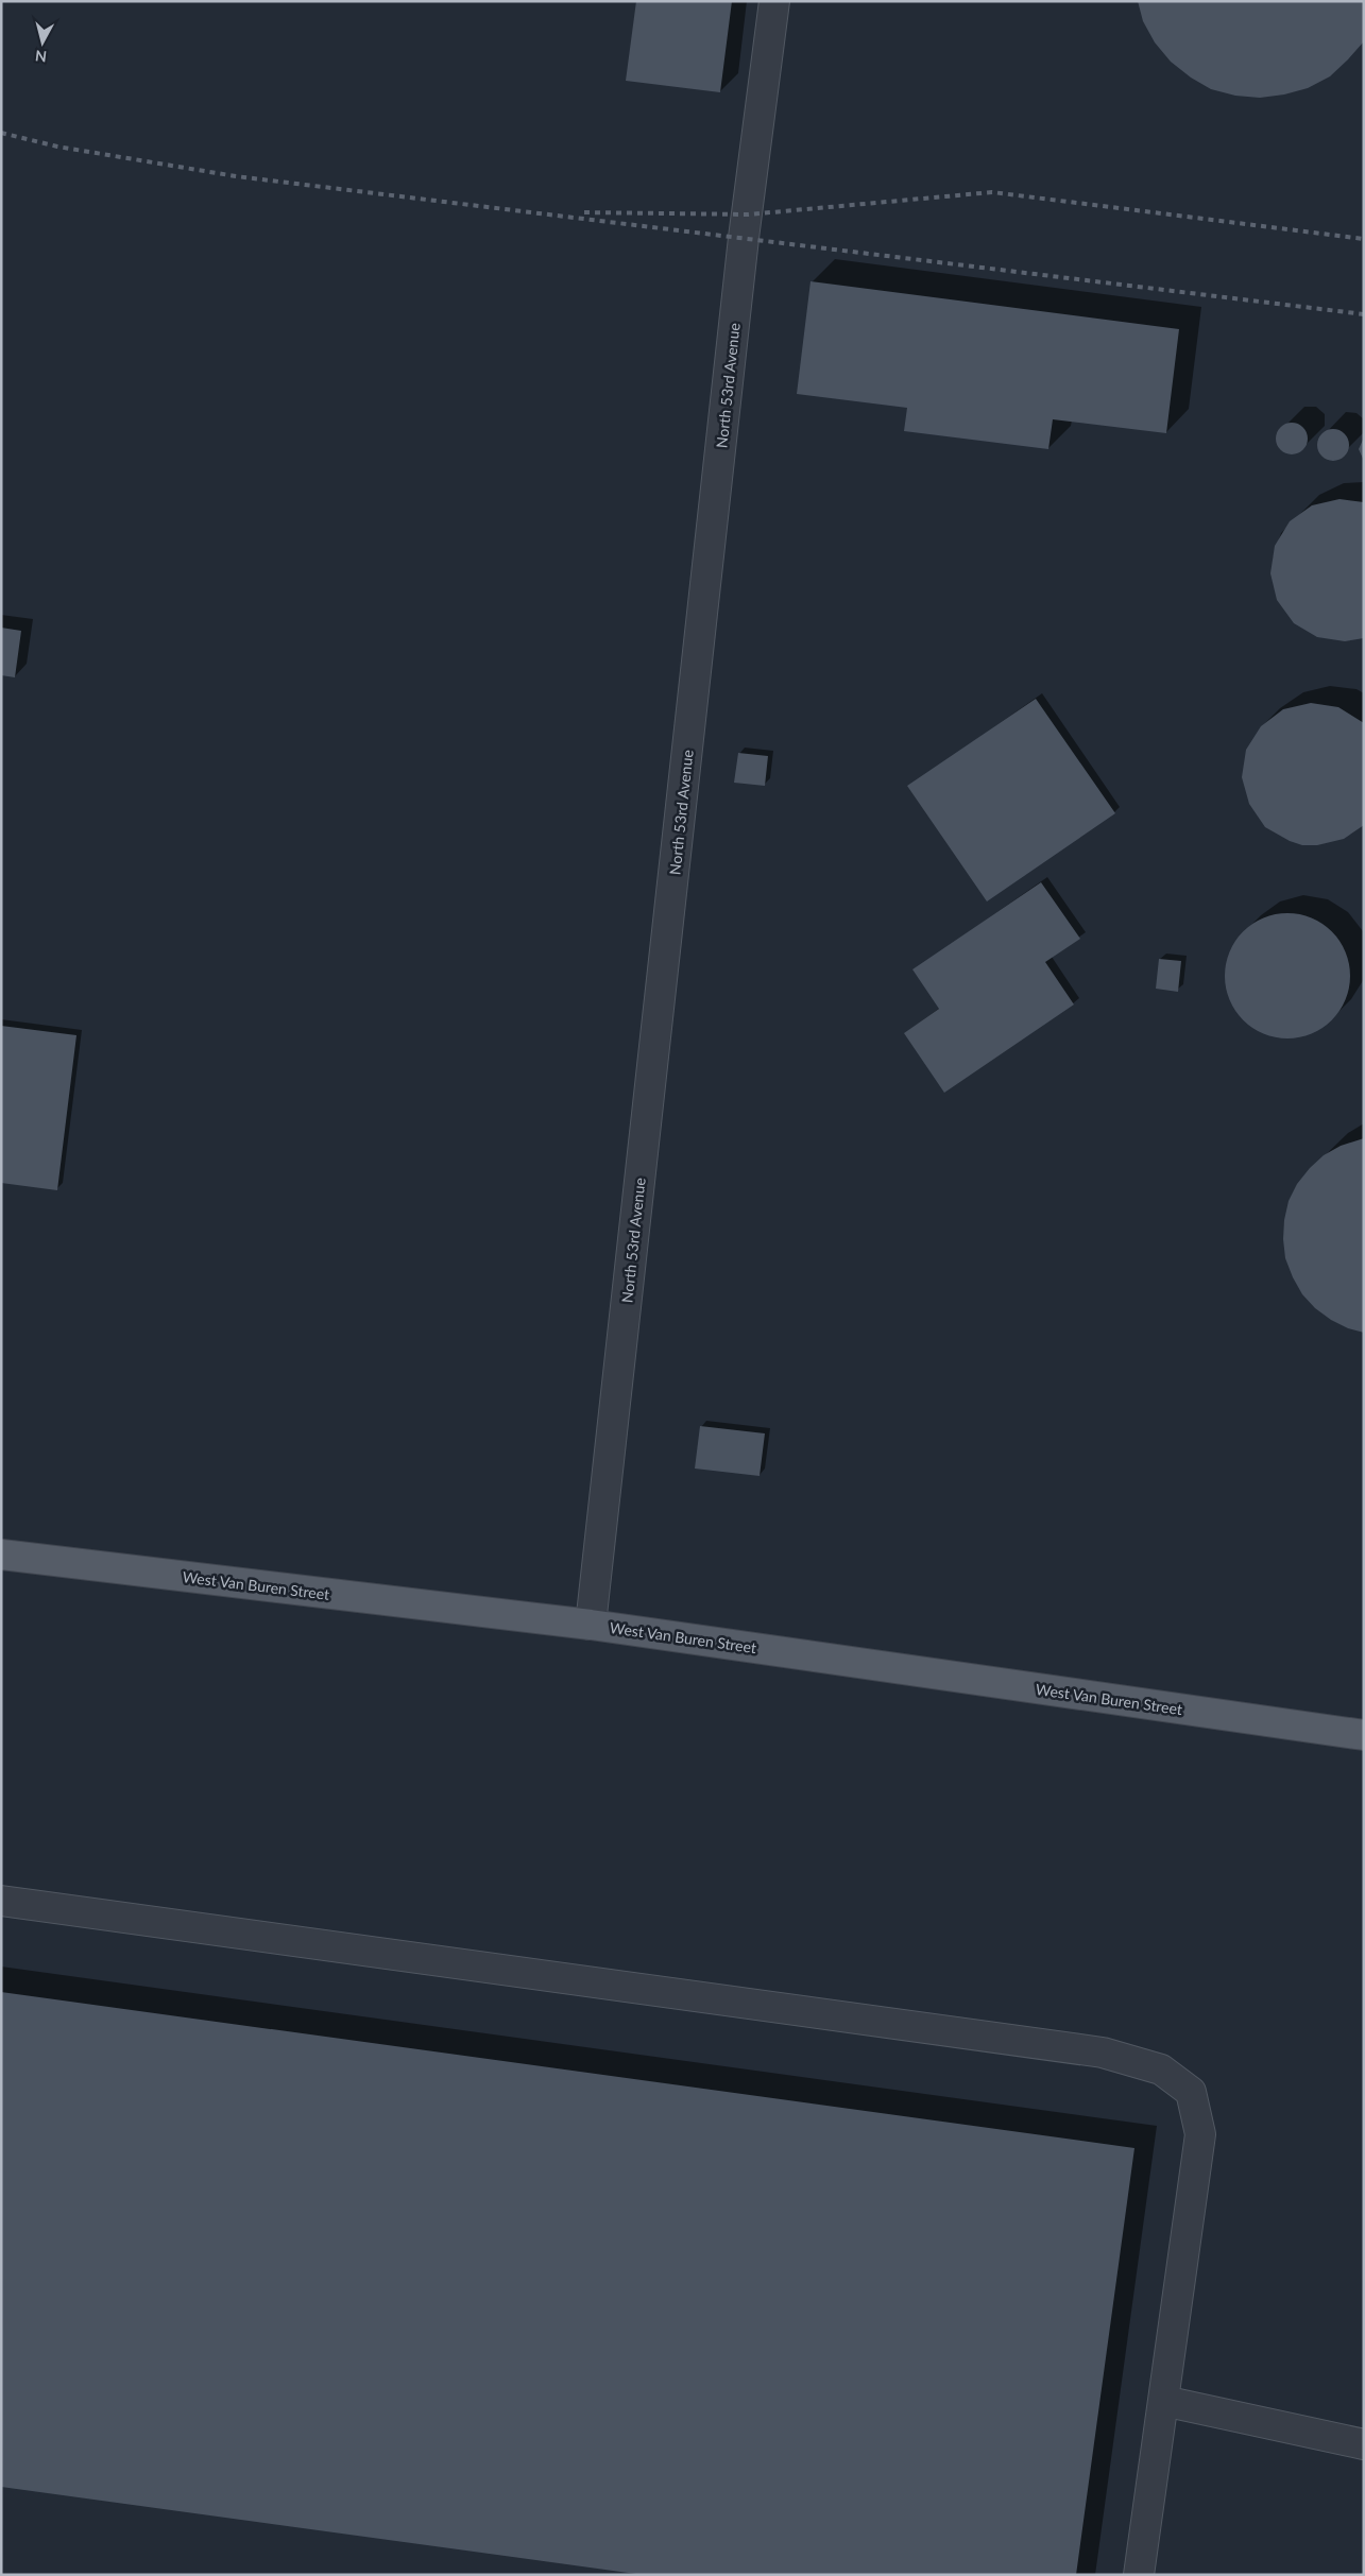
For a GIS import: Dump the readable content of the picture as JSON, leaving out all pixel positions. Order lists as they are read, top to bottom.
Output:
{
  "streets": {
    "main road": ["West Van Buren Street"],
    "street": ["North 53rd Avenue"]
  },
  "crossings": [
    ["North 53rd Avenue", "West Van Buren Street"]
  ],
  "north": "bottom"
}
